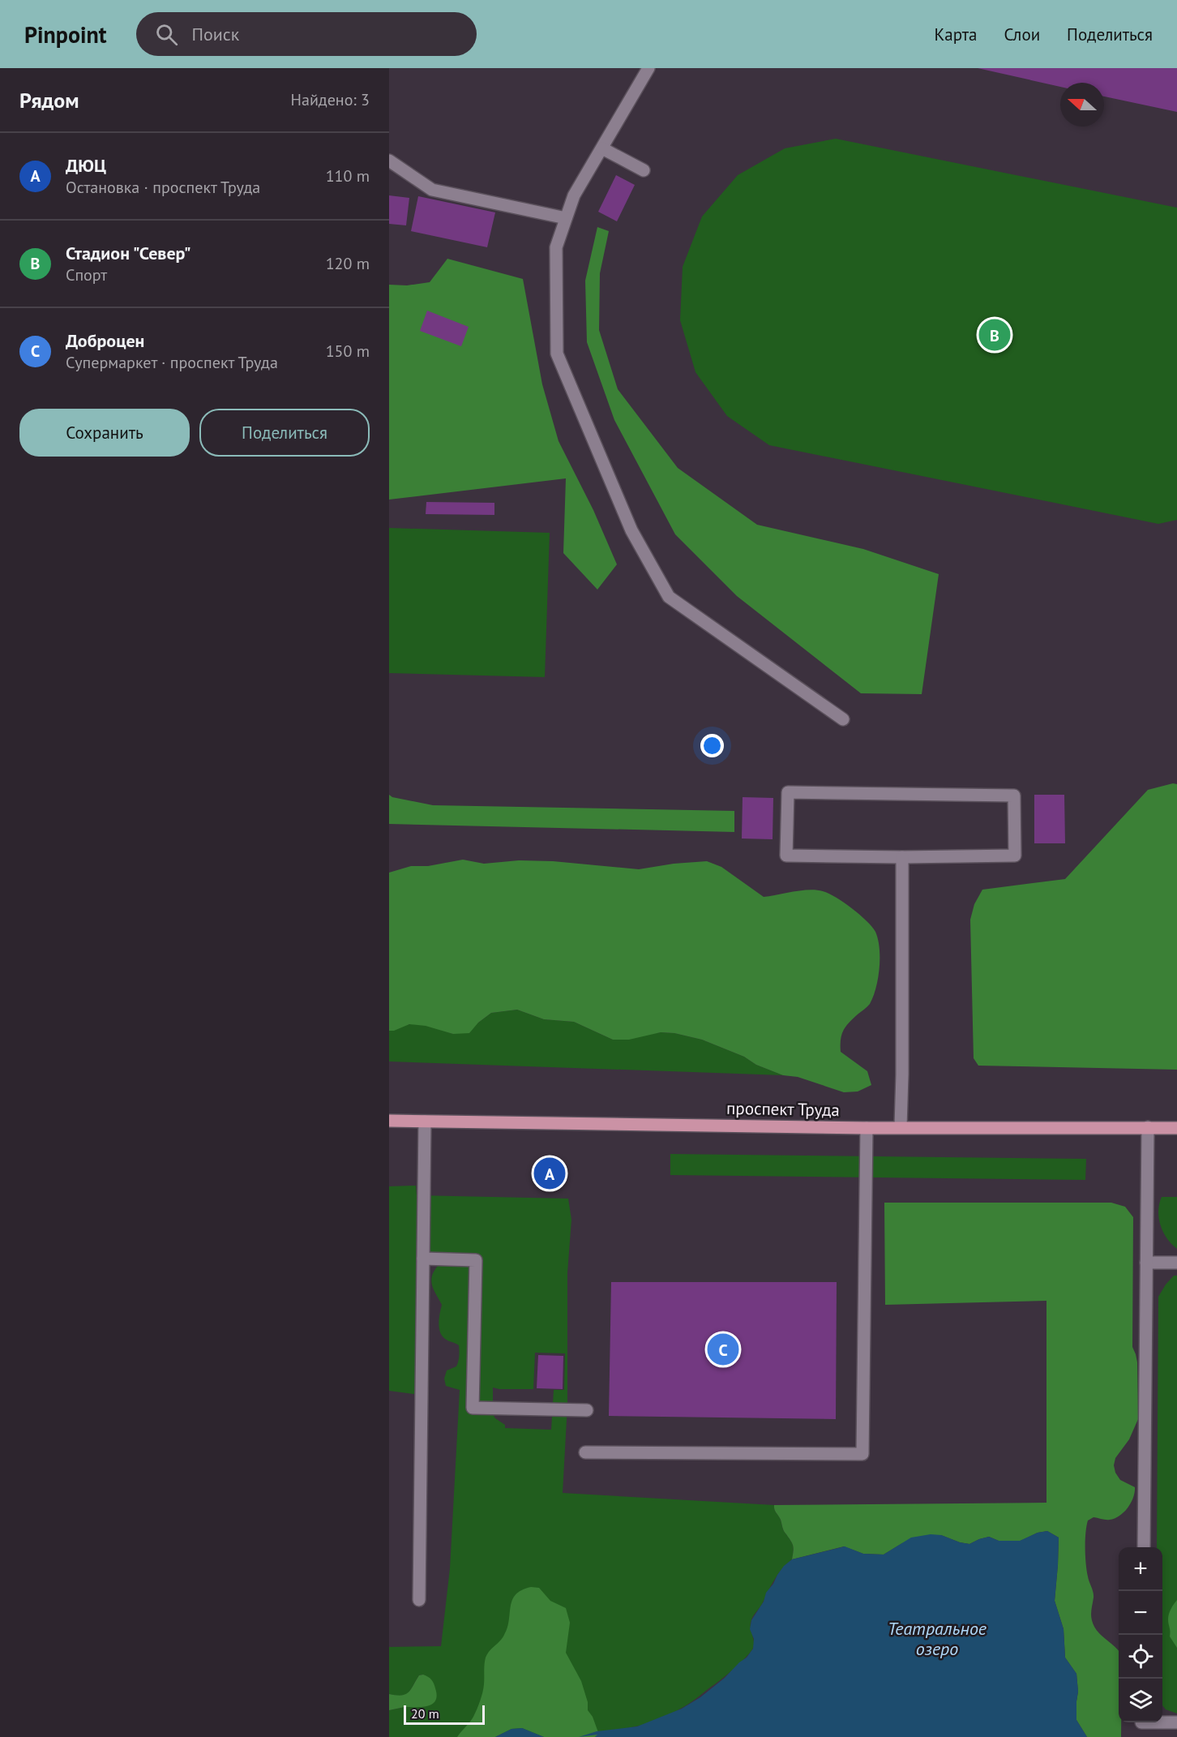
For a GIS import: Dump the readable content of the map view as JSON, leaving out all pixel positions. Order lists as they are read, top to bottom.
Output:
{
  "streets": {
    "main road": ["проспект Труда"]
  },
  "water": ["Театральное озеро"],
  "scale_bar": "20 m",
  "north": "left",
  "page": {
    "header": "Pinpoint",
    "search": "Поиск",
    "nav": ["Карта", "Слои", "Поделиться"],
    "heading": ["Рядом", "Найдено: 3"],
    "list": [
      {
        "mark": "A",
        "name": "ДЮЦ",
        "note": "Остановка · проспект Труда",
        "value": "110 m"
      },
      {
        "mark": "B",
        "name": "Стадион \"Север\"",
        "note": "Спорт",
        "value": "120 m"
      },
      {
        "mark": "C",
        "name": "Доброцен",
        "note": "Супермаркет · проспект Труда",
        "value": "150 m"
      }
    ],
    "pins": ["B", "A", "C"],
    "buttons": ["Сохранить", "Поделиться"],
    "map_buttons": ["+", "−"],
    "scale": "20 m"
  }
}
